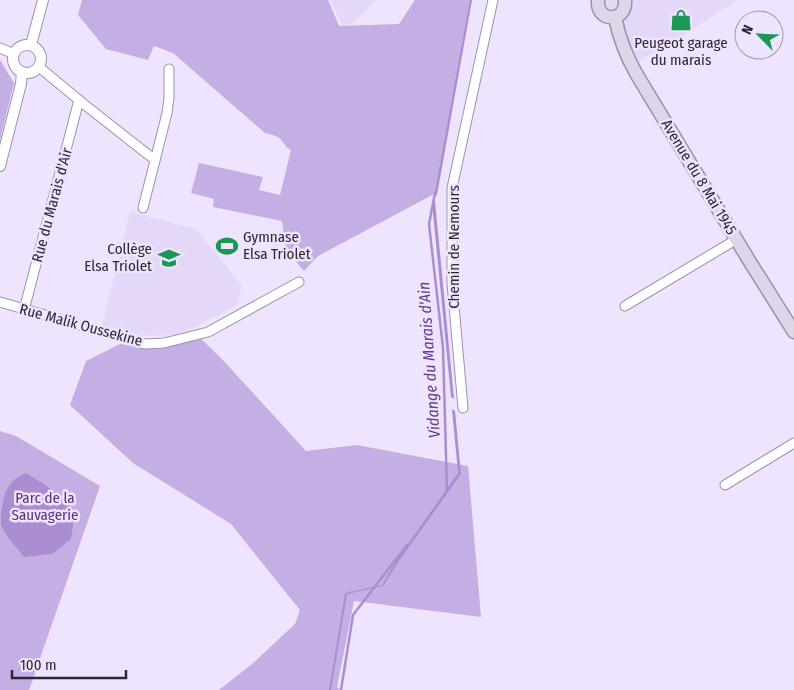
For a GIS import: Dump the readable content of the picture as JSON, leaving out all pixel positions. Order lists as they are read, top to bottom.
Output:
{
  "streets": {
    "main road": ["Avenue du 8 Mai 1945"],
    "street": ["Rue du Marais d'Air", "Chemin de Nemours", "Rue Malik Oussekine"]
  },
  "crossings": [
    ["Rue du Marais d'Air", "Rue Malik Oussekine"]
  ],
  "water": ["Vidange du Marais d'Ain"],
  "parks": ["Parc de la Sauvagerie"],
  "places": {
    "shop": ["Peugeot garage du marais"],
    "sports": ["Gymnase Elsa Triolet"],
    "school or university": ["Collège Elsa Triolet"]
  },
  "scale_bar": "100 m",
  "north": "top left"
}
